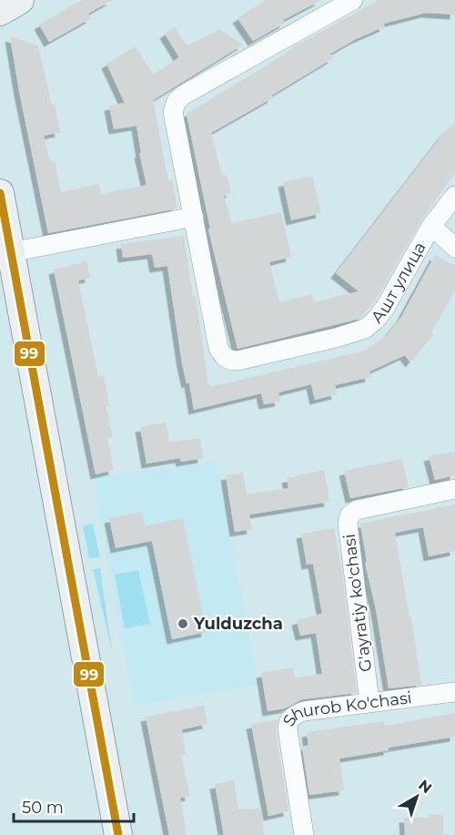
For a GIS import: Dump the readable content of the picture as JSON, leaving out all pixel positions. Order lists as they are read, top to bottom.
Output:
{
  "streets": {
    "street": ["Ашт улица", "G'ayratiy ko'chasi", "Shurob Ko'chasi"]
  },
  "crossings": [
    ["G'ayratiy ko'chasi", "Shurob Ko'chasi"]
  ],
  "places": ["Yulduzcha"],
  "lines": ["transit line 99"],
  "scale_bar": "50 m",
  "north": "top right"
}
